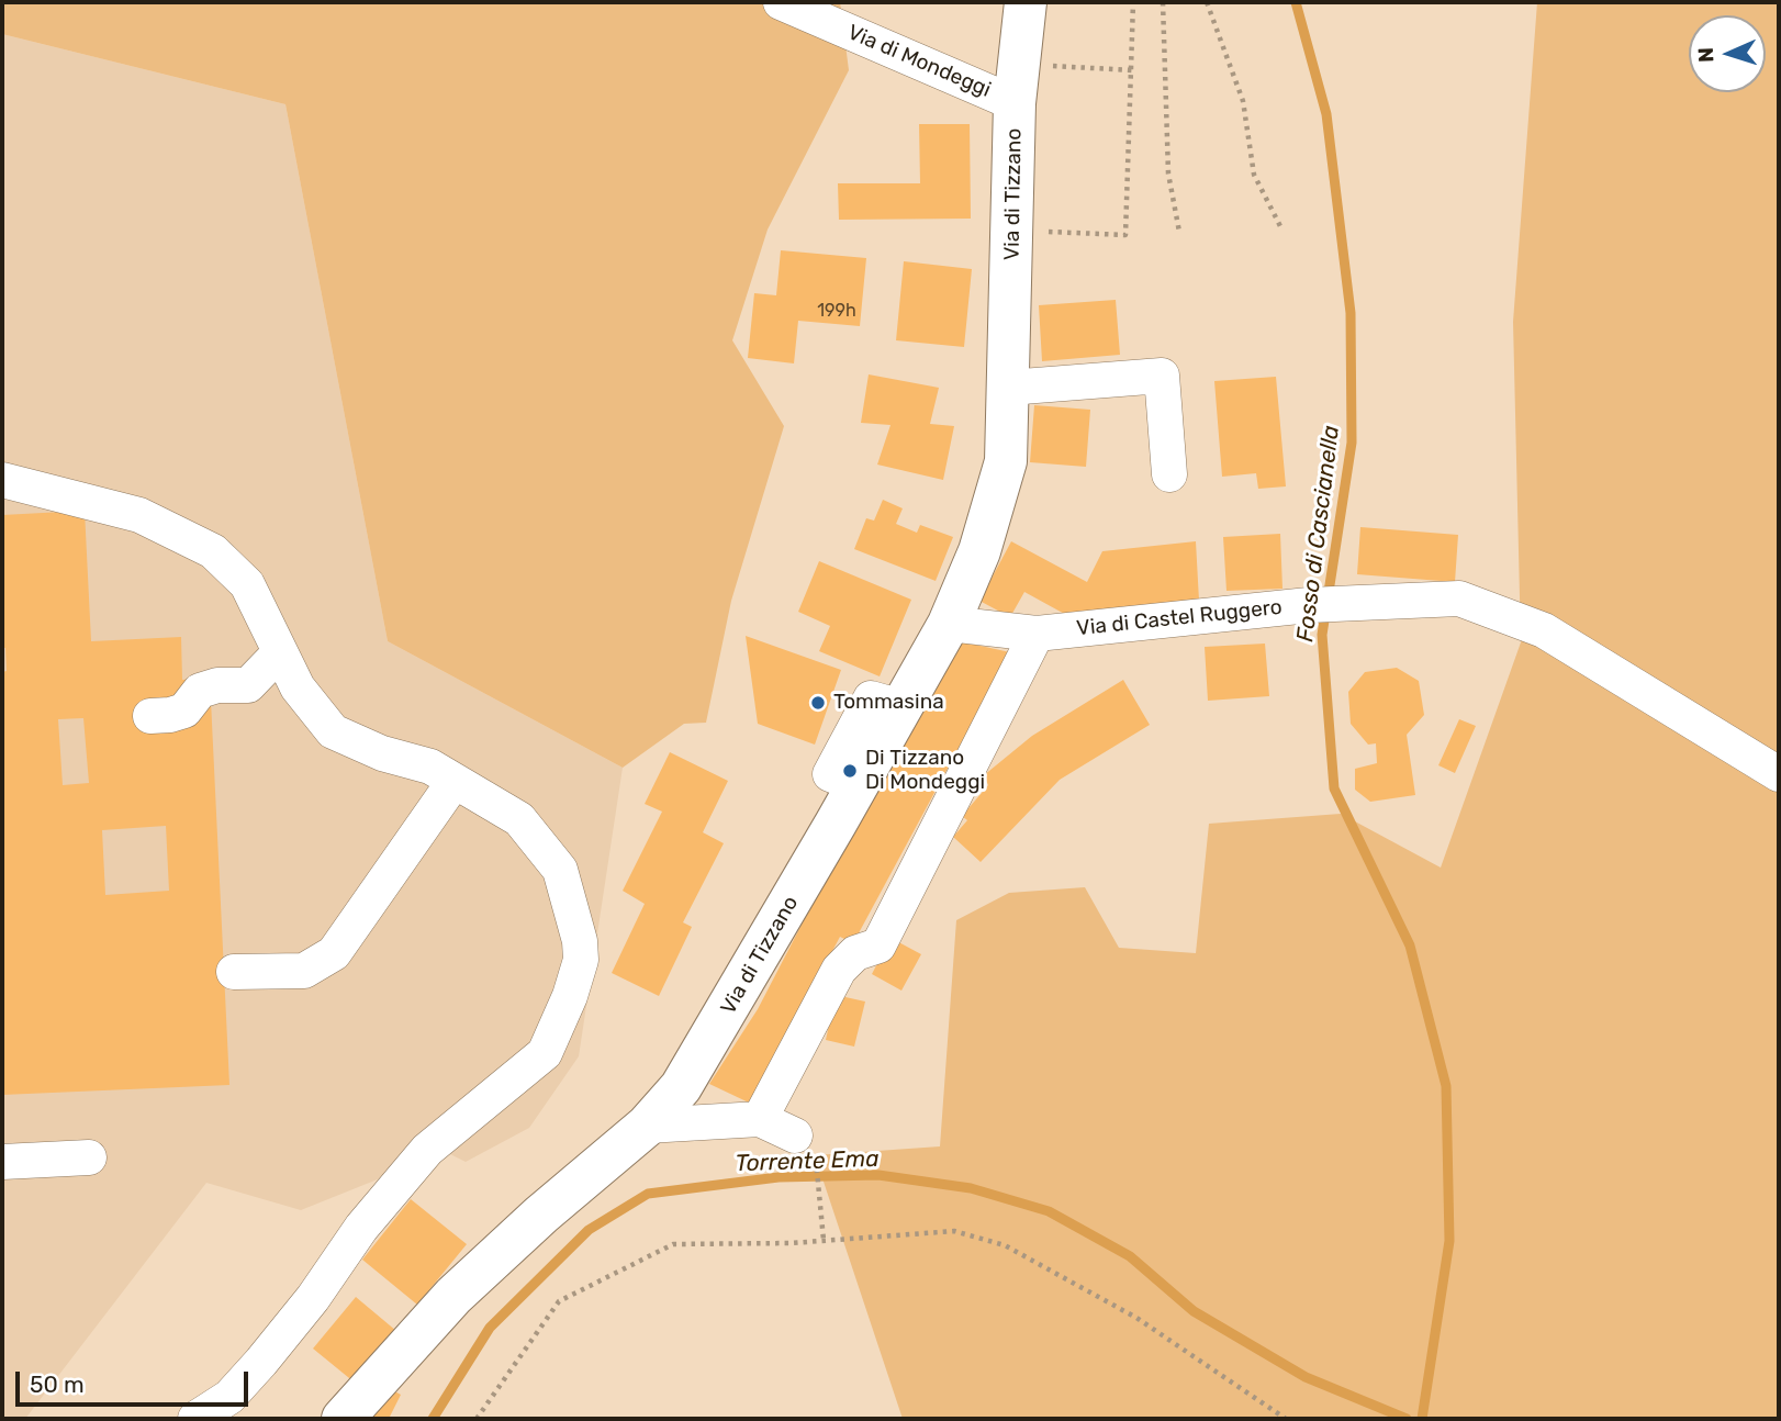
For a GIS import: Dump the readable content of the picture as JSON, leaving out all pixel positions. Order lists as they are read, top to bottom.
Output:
{
  "streets": {
    "main road": ["Via di Tizzano"],
    "street": ["Via di Mondeggi", "Via di Castel Ruggero"]
  },
  "crossings": [
    ["Via di Mondeggi", "Via di Tizzano"],
    ["Via di Tizzano", "Via di Castel Ruggero"]
  ],
  "water": ["Fosso di Cascianella", "Torrente Ema"],
  "places": ["Tommasina", "Di Tizzano Di Mondeggi"],
  "house_numbers": ["199h"],
  "scale_bar": "50 m",
  "north": "left"
}
